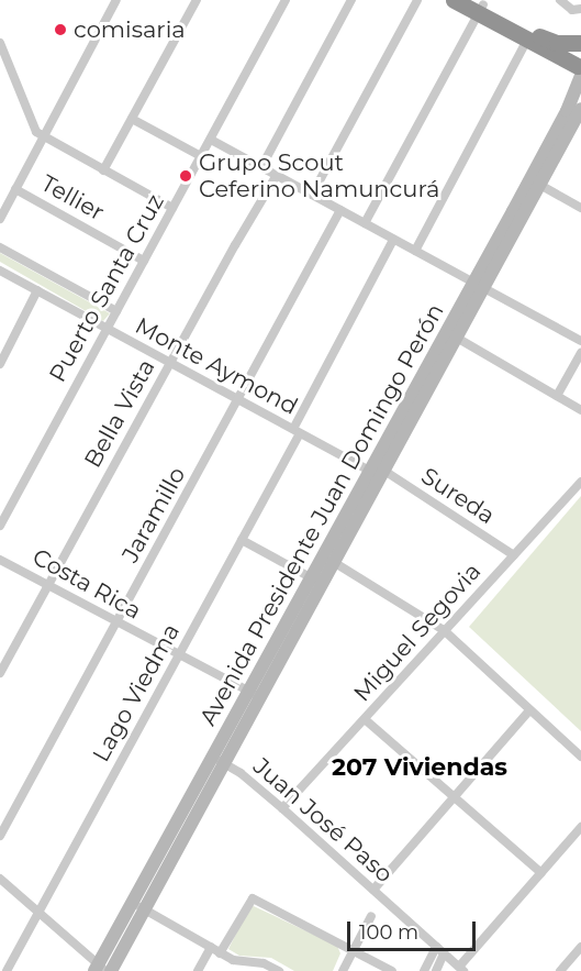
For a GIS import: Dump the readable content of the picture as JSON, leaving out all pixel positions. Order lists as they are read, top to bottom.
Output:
{
  "streets": {
    "main road": ["Avenida Presidente Juan Domingo Perón"],
    "street": [
      "Tellier",
      "Puerto Santa Cruz",
      "Monte Aymond",
      "Bella Vista",
      "Sureda",
      "Jaramillo",
      "Costa Rica",
      "Miguel Segovia",
      "Lago Viedma",
      "Juan José Paso"
    ]
  },
  "crossings": [
    ["Tellier", "Puerto Santa Cruz"],
    ["Puerto Santa Cruz", "Monte Aymond"],
    ["Monte Aymond", "Bella Vista"],
    ["Monte Aymond", "Sureda"],
    ["Monte Aymond", "Jaramillo"],
    ["Monte Aymond", "Avenida Presidente Juan Domingo Perón"],
    ["Monte Aymond", "Lago Viedma"],
    ["Bella Vista", "Costa Rica"],
    ["Sureda", "Avenida Presidente Juan Domingo Perón"],
    ["Sureda", "Miguel Segovia"],
    ["Jaramillo", "Costa Rica"],
    ["Avenida Presidente Juan Domingo Perón", "Costa Rica"],
    ["Avenida Presidente Juan Domingo Perón", "Juan José Paso"],
    ["Costa Rica", "Lago Viedma"],
    ["Miguel Segovia", "Juan José Paso"]
  ],
  "districts": ["207 Viviendas"],
  "places": ["comisaria", "Grupo Scout Ceferino Namuncurá"],
  "scale_bar": "100 m"
}
